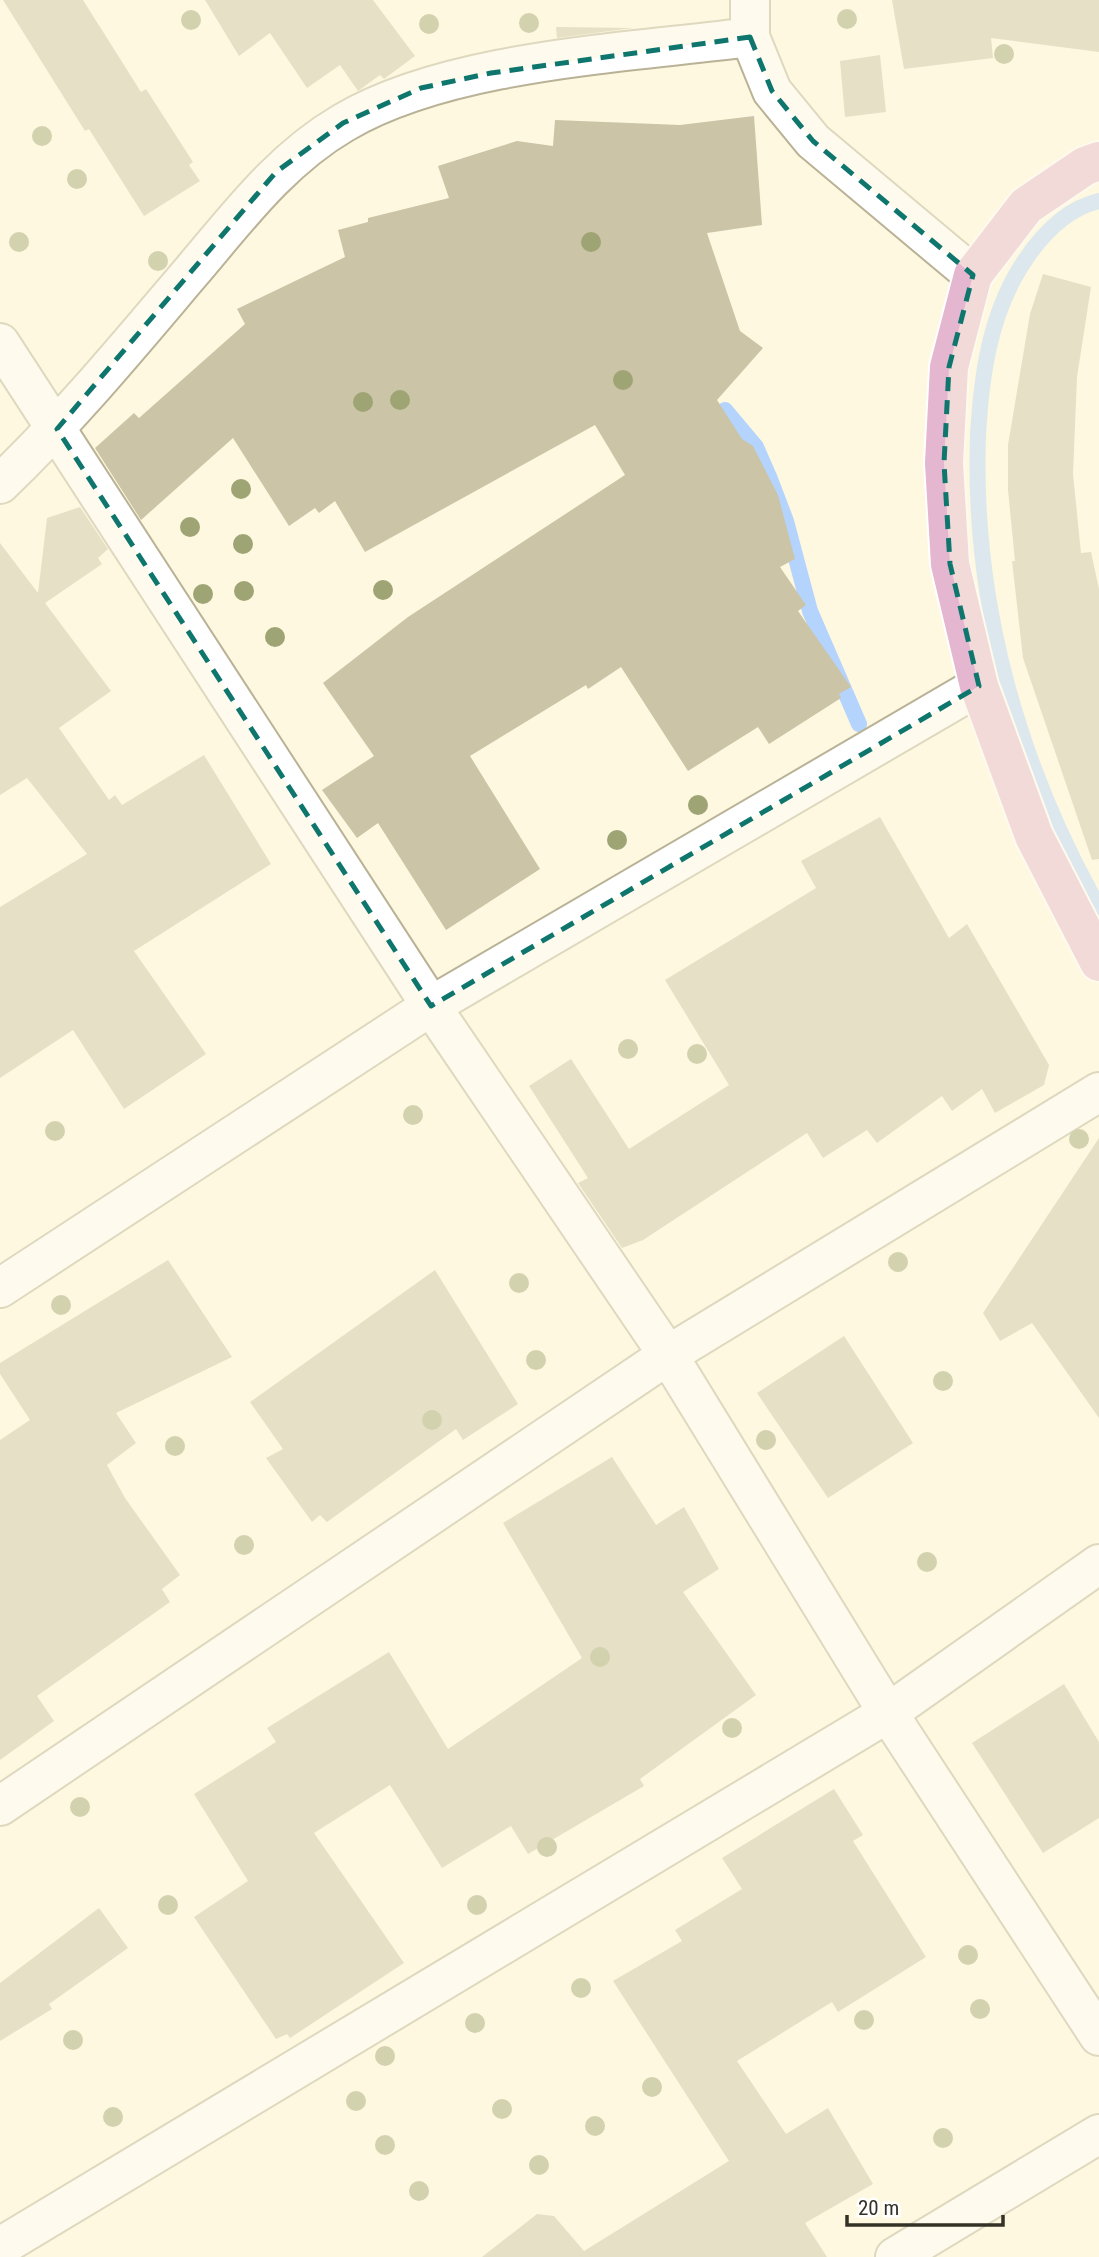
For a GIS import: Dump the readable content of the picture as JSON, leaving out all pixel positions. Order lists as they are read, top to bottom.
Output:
{
  "scale_bar": "20 m"
}
